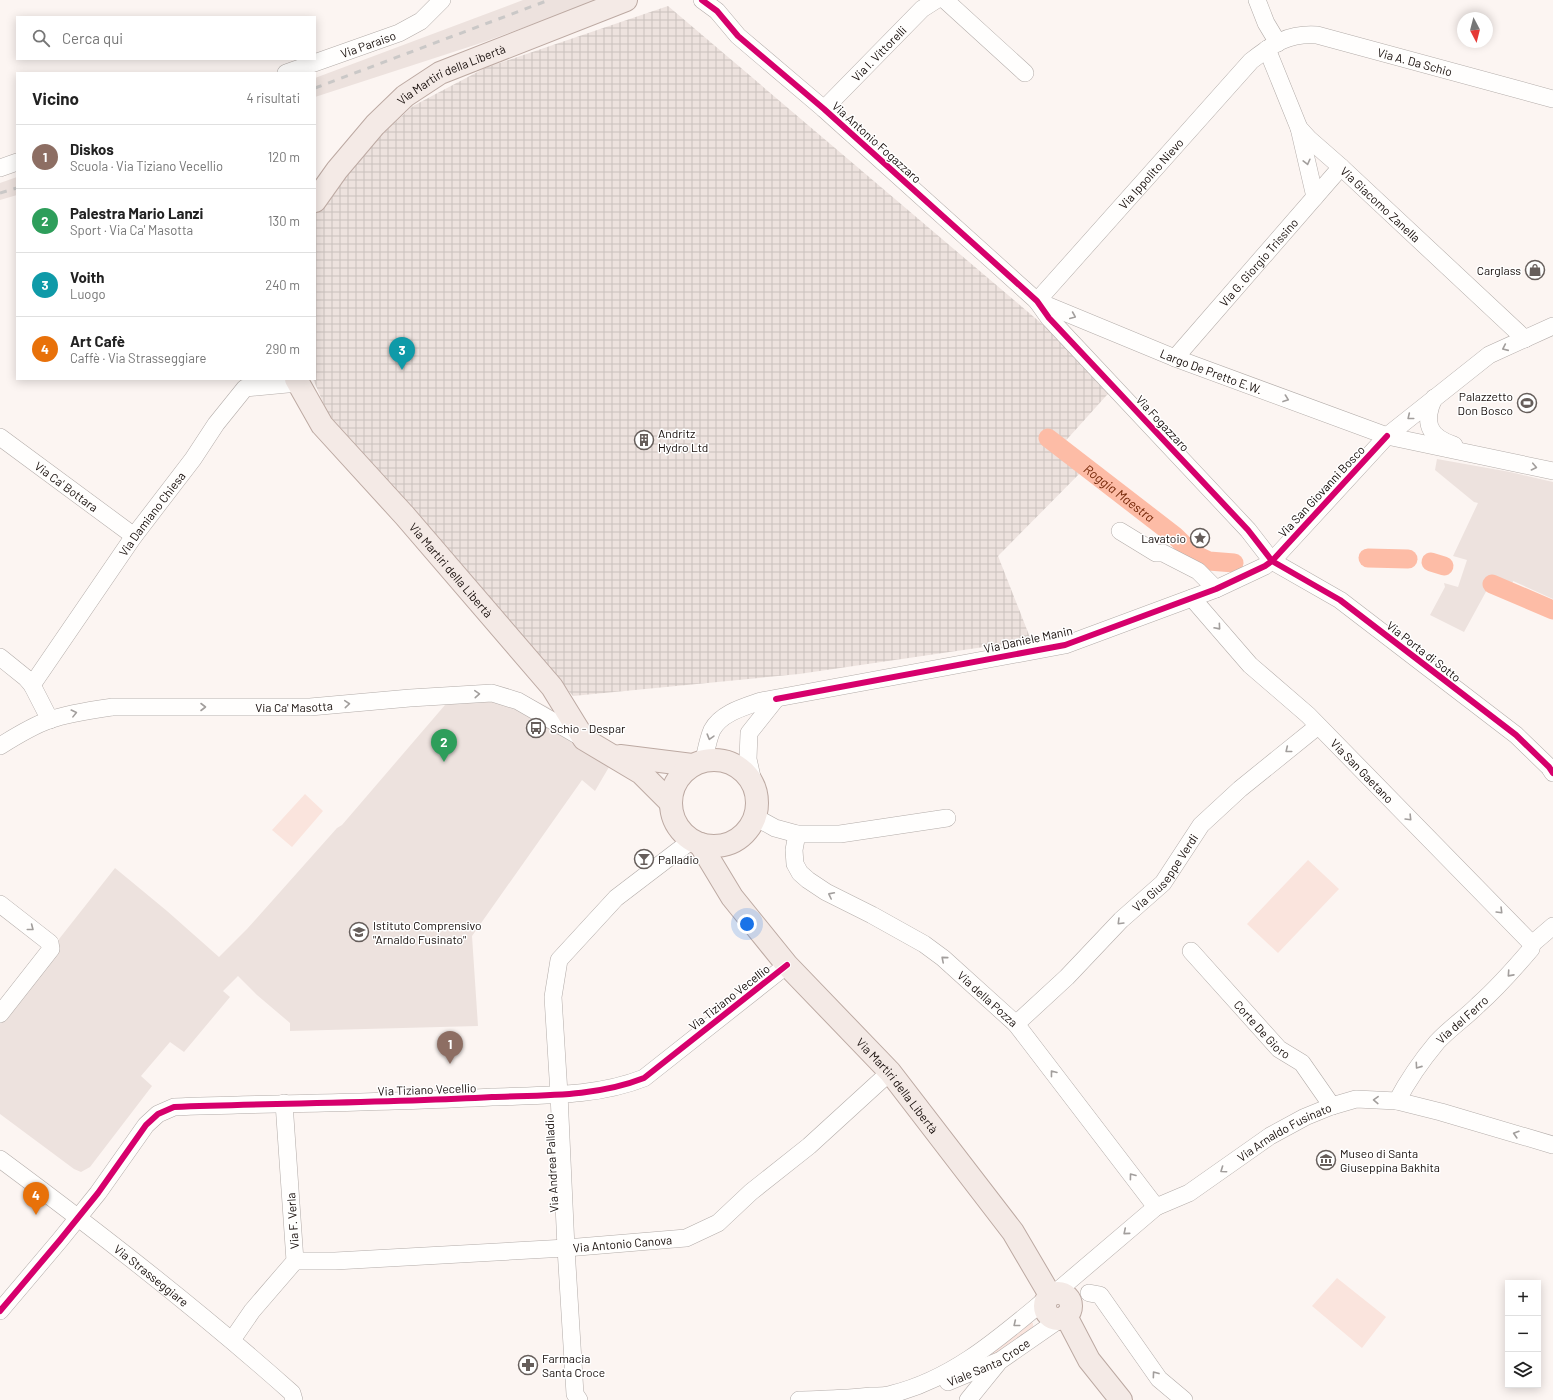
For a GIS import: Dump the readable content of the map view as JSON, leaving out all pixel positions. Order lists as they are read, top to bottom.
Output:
{
  "streets": {
    "main road": ["Via Martiri della Libertà"],
    "street": [
      "Via Paraiso",
      "Via I. Vittorelli",
      "Via A. Da Schio",
      "Via Antonio Fogazzaro",
      "Via Ippolito Nievo",
      "Via Giacomo Zanella",
      "Via G. Giorgio Trissino",
      "Largo De Pretto E.W.",
      "Via Fogazzaro",
      "Via Ca' Bottara",
      "Via San Giovanni Bosco",
      "Via Damiano Chiesa",
      "Via Daniele Manin",
      "Via Porta di Sotto",
      "Via Ca' Masotta",
      "Via San Gaetano",
      "Via Giuseppe Verdi",
      "Via Tiziano Vecellio",
      "Via della Pozza",
      "Via del Ferro",
      "Corte De Gioro",
      "Via Arnaldo Fusinato",
      "Via Andrea Palladio",
      "Via F. Verla",
      "Via Antonio Canova",
      "Via Strasseggiare",
      "Viale Santa Croce"
    ]
  },
  "crossings": [
    ["Via I. Vittorelli", "Via Antonio Fogazzaro"],
    ["Via A. Da Schio", "Via Ippolito Nievo"],
    ["Via A. Da Schio", "Via Giacomo Zanella"],
    ["Via Martiri della Libertà", "Via Damiano Chiesa"],
    ["Via Martiri della Libertà", "Via Daniele Manin"],
    ["Via Martiri della Libertà", "Via Ca' Masotta"],
    ["Via Martiri della Libertà", "Via Tiziano Vecellio"],
    ["Via Martiri della Libertà", "Via Arnaldo Fusinato"],
    ["Via Martiri della Libertà", "Via Andrea Palladio"],
    ["Via Martiri della Libertà", "Via Antonio Canova"],
    ["Via Martiri della Libertà", "Viale Santa Croce"],
    ["Via Antonio Fogazzaro", "Via Ippolito Nievo"],
    ["Via Antonio Fogazzaro", "Largo De Pretto E.W."],
    ["Via Antonio Fogazzaro", "Via Fogazzaro"],
    ["Via Ippolito Nievo", "Via Giacomo Zanella"],
    ["Via Ippolito Nievo", "Largo De Pretto E.W."],
    ["Via Ippolito Nievo", "Via Fogazzaro"],
    ["Via Giacomo Zanella", "Via G. Giorgio Trissino"],
    ["Via Giacomo Zanella", "Via San Giovanni Bosco"],
    ["Via G. Giorgio Trissino", "Largo De Pretto E.W."],
    ["Largo De Pretto E.W.", "Via Fogazzaro"],
    ["Largo De Pretto E.W.", "Via San Giovanni Bosco"],
    ["Via Fogazzaro", "Via San Giovanni Bosco"],
    ["Via Fogazzaro", "Via Daniele Manin"],
    ["Via Fogazzaro", "Via Porta di Sotto"],
    ["Via Ca' Bottara", "Via Damiano Chiesa"],
    ["Via San Giovanni Bosco", "Via Daniele Manin"],
    ["Via San Giovanni Bosco", "Via Porta di Sotto"],
    ["Via Daniele Manin", "Via Porta di Sotto"],
    ["Via Daniele Manin", "Via San Gaetano"],
    ["Via Daniele Manin", "Via Andrea Palladio"],
    ["Via San Gaetano", "Via Giuseppe Verdi"],
    ["Via San Gaetano", "Via del Ferro"],
    ["Via Giuseppe Verdi", "Via della Pozza"],
    ["Via Tiziano Vecellio", "Via Andrea Palladio"],
    ["Via Tiziano Vecellio", "Via F. Verla"],
    ["Via Tiziano Vecellio", "Via Strasseggiare"],
    ["Via della Pozza", "Via Arnaldo Fusinato"],
    ["Via del Ferro", "Via Arnaldo Fusinato"],
    ["Corte De Gioro", "Via Arnaldo Fusinato"],
    ["Via Arnaldo Fusinato", "Viale Santa Croce"],
    ["Via Andrea Palladio", "Via Antonio Canova"],
    ["Via F. Verla", "Via Antonio Canova"],
    ["Via F. Verla", "Via Strasseggiare"]
  ],
  "one_way": [
    "Largo De Pretto E.W.",
    "Via San Giovanni Bosco",
    "Via Ca' Masotta",
    "Via San Gaetano",
    "Via Giuseppe Verdi",
    "Via della Pozza",
    "Via del Ferro",
    "Via Arnaldo Fusinato"
  ],
  "water": ["Roggia Maestra"],
  "places": {
    "shop": ["Carglass"],
    "sports": ["Palazzetto Don Bosco"],
    "building": ["Andritz Hydro Ltd"],
    "place": ["Lavatoio"],
    "bus stop": ["Schio - Despar"],
    "bar": ["Palladio"],
    "school or university": ["Istituto Comprensivo \"Arnaldo Fusinato\""],
    "museum": ["Museo di Santa Giuseppina Bakhita"],
    "pharmacy": ["Farmacia Santa Croce"]
  },
  "north": "bottom",
  "page": {
    "search": "Cerca qui",
    "heading": ["Vicino", "4 risultati"],
    "list": [
      {
        "mark": "1",
        "name": "Diskos",
        "note": "Scuola · Via Tiziano Vecellio",
        "value": "120 m"
      },
      {
        "mark": "2",
        "name": "Palestra Mario Lanzi",
        "note": "Sport · Via Ca' Masotta",
        "value": "130 m"
      },
      {
        "mark": "3",
        "name": "Voith",
        "note": "Luogo",
        "value": "240 m"
      },
      {
        "mark": "4",
        "name": "Art Cafè",
        "note": "Caffè · Via Strasseggiare",
        "value": "290 m"
      }
    ],
    "pins": [
      "3",
      "2",
      "1",
      "4"
    ],
    "map_buttons": ["+", "−"]
  }
}
